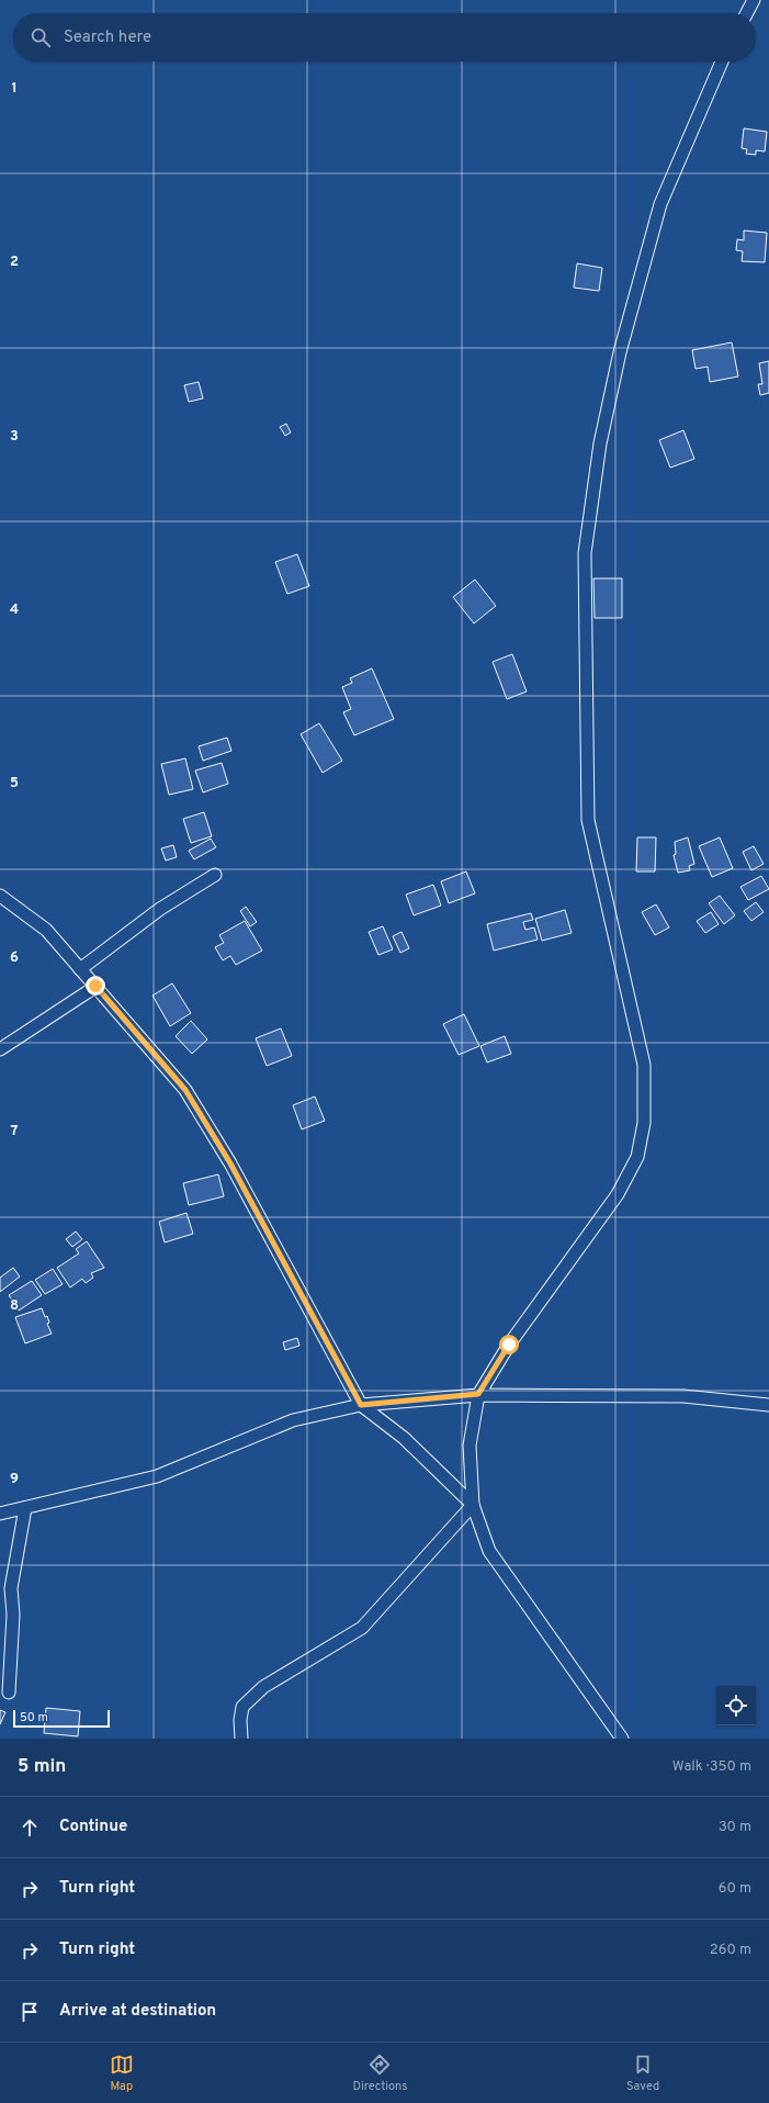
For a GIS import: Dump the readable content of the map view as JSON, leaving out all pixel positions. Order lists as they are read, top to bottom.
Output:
{
  "scale_bar": "50 m",
  "page": {
    "search": "Search here",
    "scale": "50 m",
    "heading": ["5 min", "Walk · 350 m"],
    "list": [
      ["Continue", "30 m"],
      ["Turn right", "60 m"],
      ["Turn right", "260 m"],
      "Arrive at destination"
    ],
    "nav": ["Map", "Directions", "Saved"]
  },
  "grid": {
    "rows": [
      "1",
      "2",
      "3",
      "4",
      "5",
      "6",
      "7",
      "8",
      "9"
    ]
  }
}
